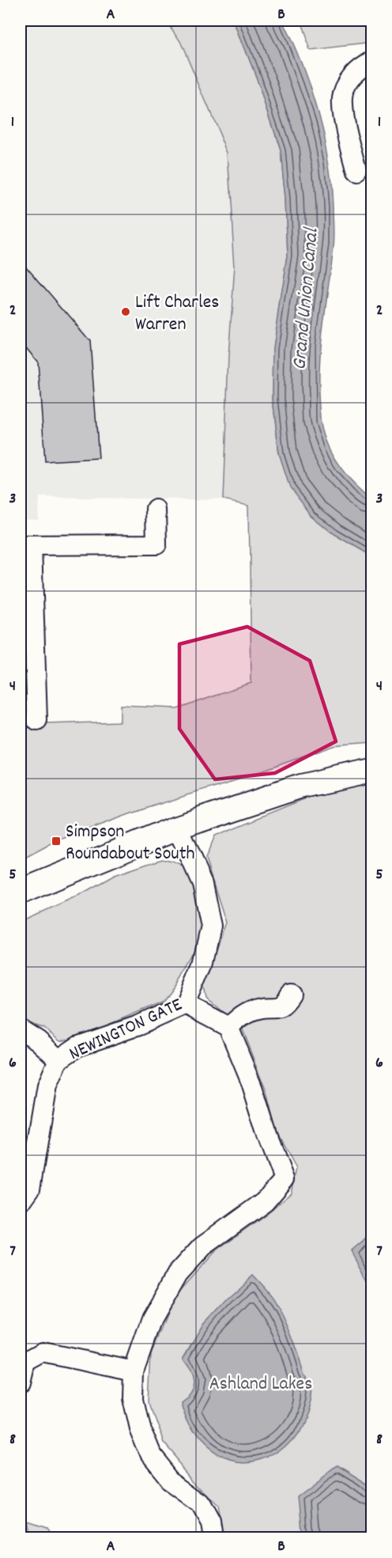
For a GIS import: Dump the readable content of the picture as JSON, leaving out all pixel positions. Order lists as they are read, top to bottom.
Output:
{
  "streets": {
    "street": ["NEWINGTON GATE"]
  },
  "water": ["Grand Union Canal"],
  "parks": ["Ashland Lakes"],
  "places": {
    "other": ["Lift Charles Warren"],
    "transit": ["Simpson Roundabout South"]
  },
  "grid": {
    "columns": ["A", "B"],
    "rows": [
      "1",
      "2",
      "3",
      "4",
      "5",
      "6",
      "7",
      "8"
    ]
  }
}
